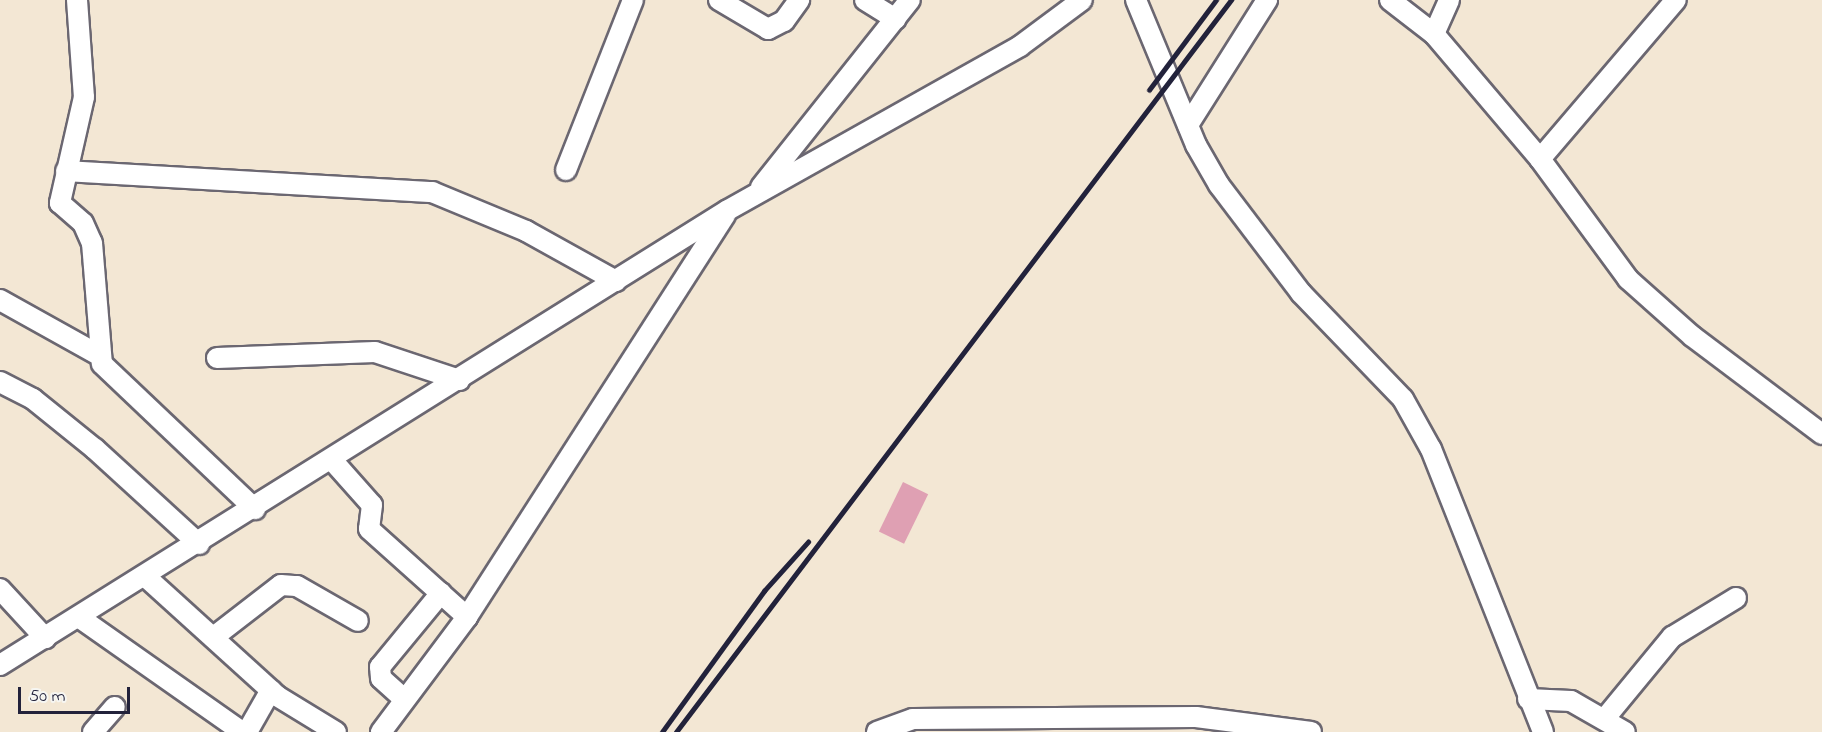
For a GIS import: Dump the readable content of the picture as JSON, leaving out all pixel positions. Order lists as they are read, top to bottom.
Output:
{
  "scale_bar": "50 m"
}
